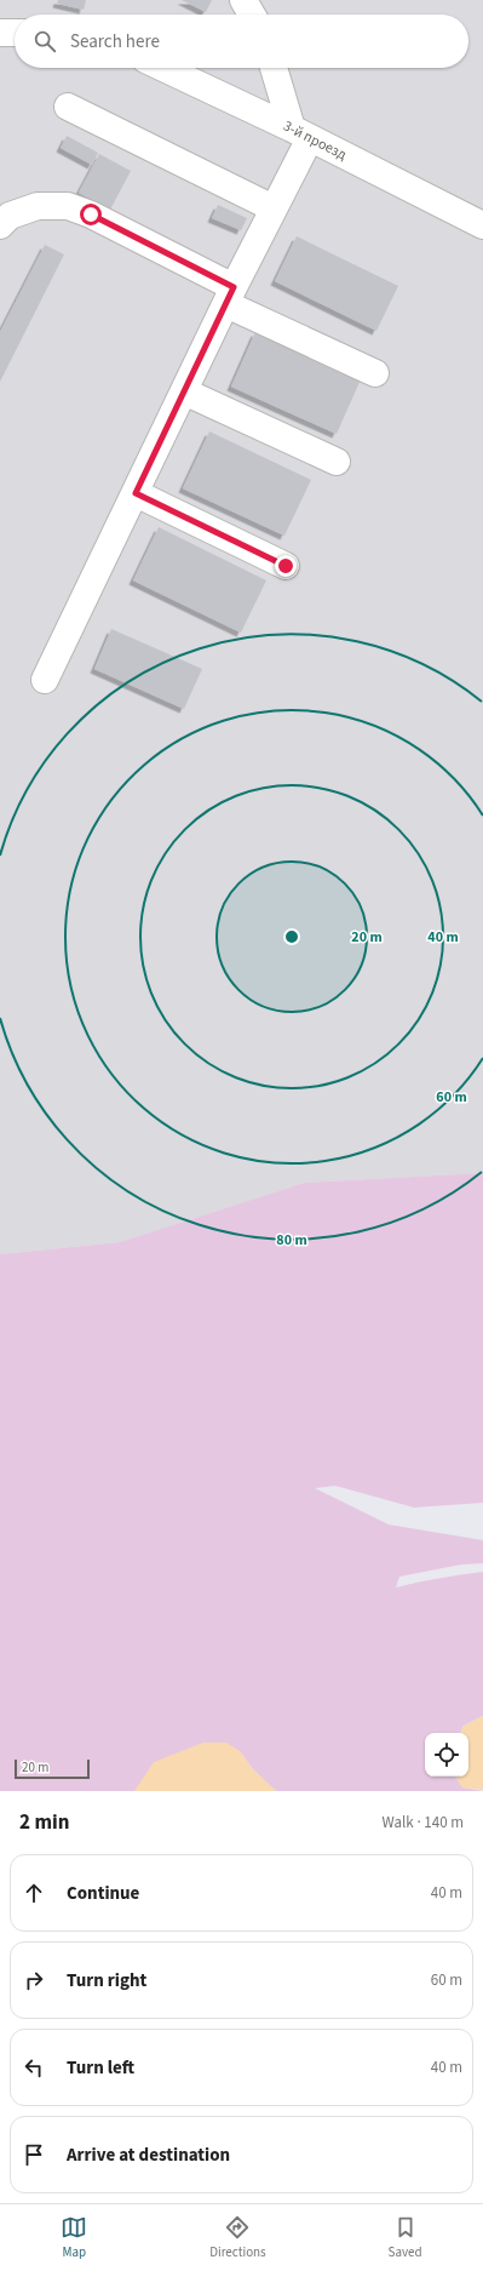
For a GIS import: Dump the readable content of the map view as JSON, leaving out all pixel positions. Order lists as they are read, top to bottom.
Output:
{
  "streets": {
    "street": ["3-й проезд"]
  },
  "scale_bar": "20 m",
  "page": {
    "search": "Search here",
    "scale": "20 m",
    "heading": ["2 min", "Walk · 140 m"],
    "list": [
      ["Continue", "40 m"],
      ["Turn right", "60 m"],
      ["Turn left", "40 m"],
      "Arrive at destination"
    ],
    "nav": ["Map", "Directions", "Saved"]
  },
  "rings": [
    "20 m",
    "40 m",
    "60 m",
    "80 m"
  ]
}
